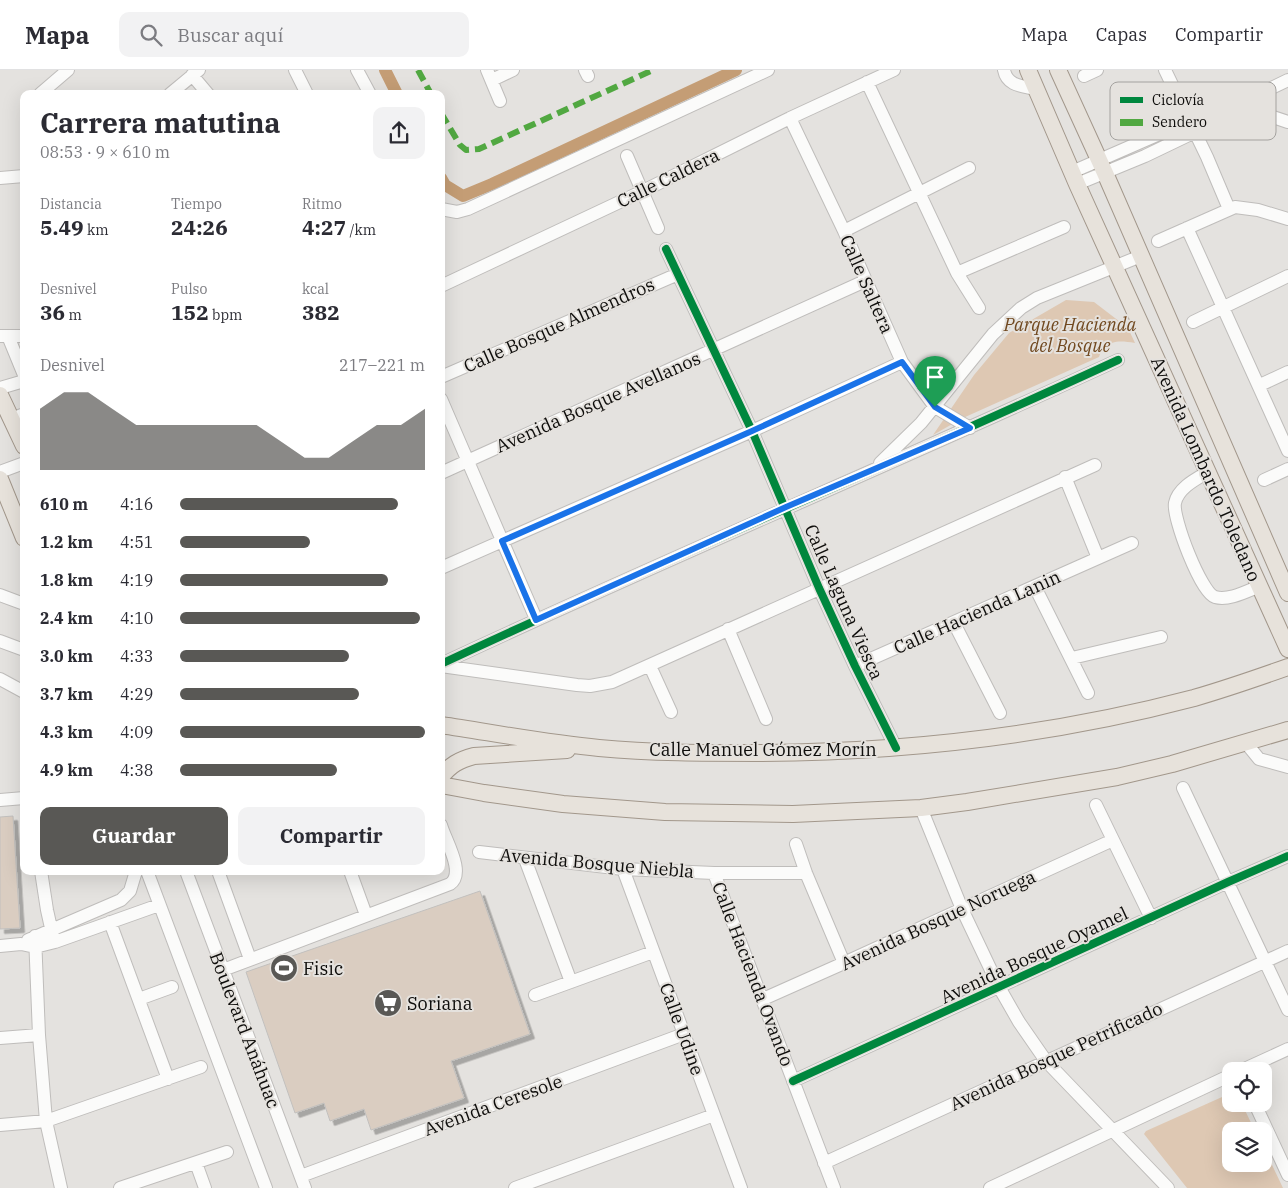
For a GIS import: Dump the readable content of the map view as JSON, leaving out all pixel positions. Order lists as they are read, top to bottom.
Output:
{
  "streets": {
    "main road": ["Avenida Lombardo Toledano", "Calle Manuel Gómez Morín"],
    "street": [
      "Calle Caldera",
      "Calle Saltera",
      "Calle Bosque Almendros",
      "Avenida Bosque Avellanos",
      "Calle Laguna Viesca",
      "Calle Hacienda Lanin",
      "Avenida Bosque Niebla",
      "Avenida Bosque Noruega",
      "Avenida Bosque Oyamel",
      "Calle Hacienda Ovando",
      "Calle Udine",
      "Boulevard Anáhuac",
      "Avenida Bosque Petrificado",
      "Avenida Ceresole"
    ]
  },
  "crossings": [
    ["Calle Caldera", "Calle Saltera"],
    ["Calle Saltera", "Avenida Bosque Avellanos"],
    ["Calle Bosque Almendros", "Calle Laguna Viesca"],
    ["Avenida Bosque Avellanos", "Calle Laguna Viesca"],
    ["Calle Laguna Viesca", "Calle Hacienda Lanin"],
    ["Calle Laguna Viesca", "Calle Manuel Gómez Morín"],
    ["Avenida Bosque Niebla", "Calle Hacienda Ovando"],
    ["Avenida Bosque Niebla", "Calle Udine"],
    ["Avenida Bosque Noruega", "Calle Hacienda Ovando"],
    ["Avenida Bosque Oyamel", "Calle Hacienda Ovando"],
    ["Calle Hacienda Ovando", "Avenida Bosque Petrificado"],
    ["Calle Udine", "Avenida Ceresole"],
    ["Boulevard Anáhuac", "Avenida Ceresole"]
  ],
  "parks": ["Parque Hacienda del Bosque"],
  "places": {
    "sports": ["Fisic"],
    "supermarket": ["Soriana"]
  },
  "legend": ["Ciclovía", "Sendero"],
  "page": {
    "header": "Mapa",
    "search": "Buscar aquí",
    "nav": ["Mapa", "Capas", "Compartir"],
    "heading": ["Carrera matutina", "08:53 · 9 × 610 m"],
    "stats": [
      ["Distancia", "5.49 km"],
      ["Tiempo", "24:26"],
      ["Ritmo", "4:27 /km"],
      ["Desnivel", "36 m"],
      ["Pulso", "152 bpm"],
      ["kcal", "382"]
    ],
    "chart": ["Desnivel", "217–221 m"],
    "list": [
      {
        "name": "610 m",
        "note": "4:16"
      },
      {
        "name": "1.2 km",
        "note": "4:51"
      },
      {
        "name": "1.8 km",
        "note": "4:19"
      },
      {
        "name": "2.4 km",
        "note": "4:10"
      },
      {
        "name": "3.0 km",
        "note": "4:33"
      },
      {
        "name": "3.7 km",
        "note": "4:29"
      },
      {
        "name": "4.3 km",
        "note": "4:09"
      },
      {
        "name": "4.9 km",
        "note": "4:38"
      }
    ],
    "buttons": ["Guardar", "Compartir"]
  }
}
